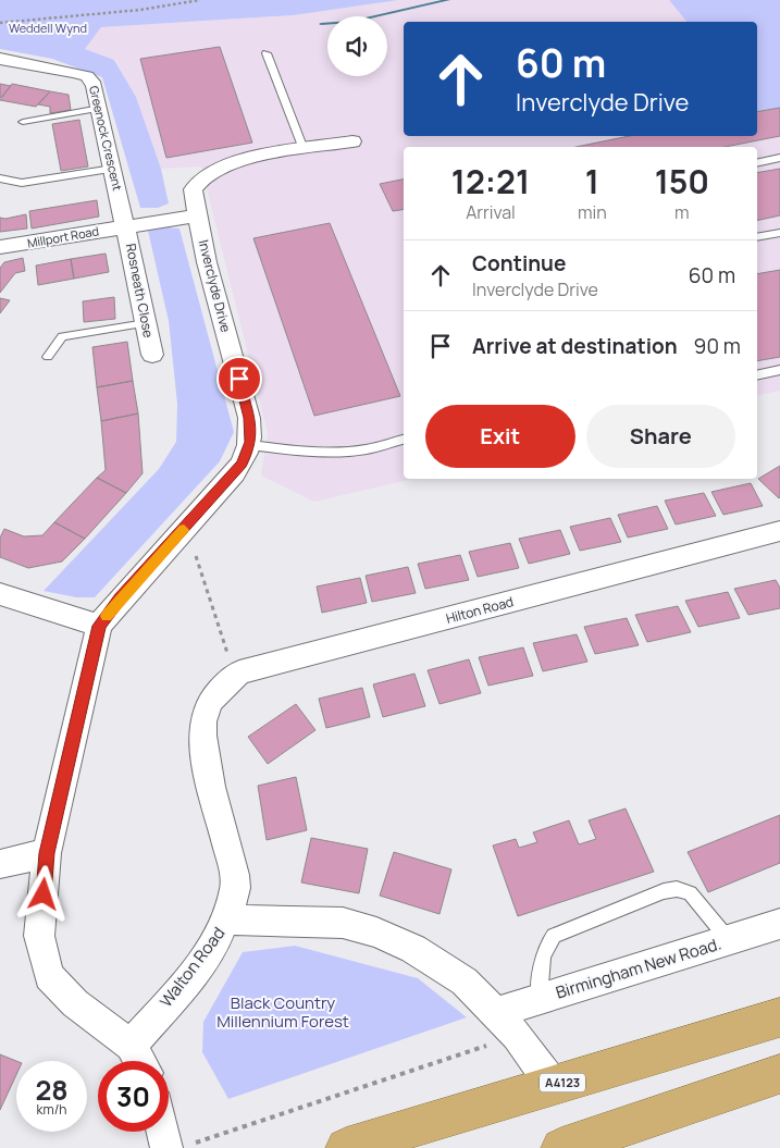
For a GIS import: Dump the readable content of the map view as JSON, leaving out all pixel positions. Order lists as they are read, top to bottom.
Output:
{
  "streets": {
    "highway": ["A4123"],
    "street": [
      "Greenock Crescent",
      "Millport Road",
      "Inverclyde Drive",
      "Rosneath Close",
      "Hilton Road",
      "Walton Road",
      "Birmingham New Road."
    ]
  },
  "crossings": [
    ["Greenock Crescent", "Millport Road"],
    ["Greenock Crescent", "Rosneath Close"],
    ["Millport Road", "Inverclyde Drive"],
    ["Millport Road", "Rosneath Close"],
    ["Hilton Road", "Walton Road"]
  ],
  "parks": ["Weddell Wynd", "Black Country Millennium Forest"],
  "page": {
    "turn": ["60 m", "Inverclyde Drive"],
    "eta": [
      "12:21",
      "Arrival",
      "1",
      "min",
      "150",
      "m"
    ],
    "list": [
      {
        "name": "Continue",
        "note": "Inverclyde Drive",
        "value": "60 m"
      },
      {
        "name": "Arrive at destination",
        "value": "90 m"
      }
    ],
    "buttons": ["Exit", "Share"],
    "speed": "28 km/h",
    "limit": "30"
  }
}
